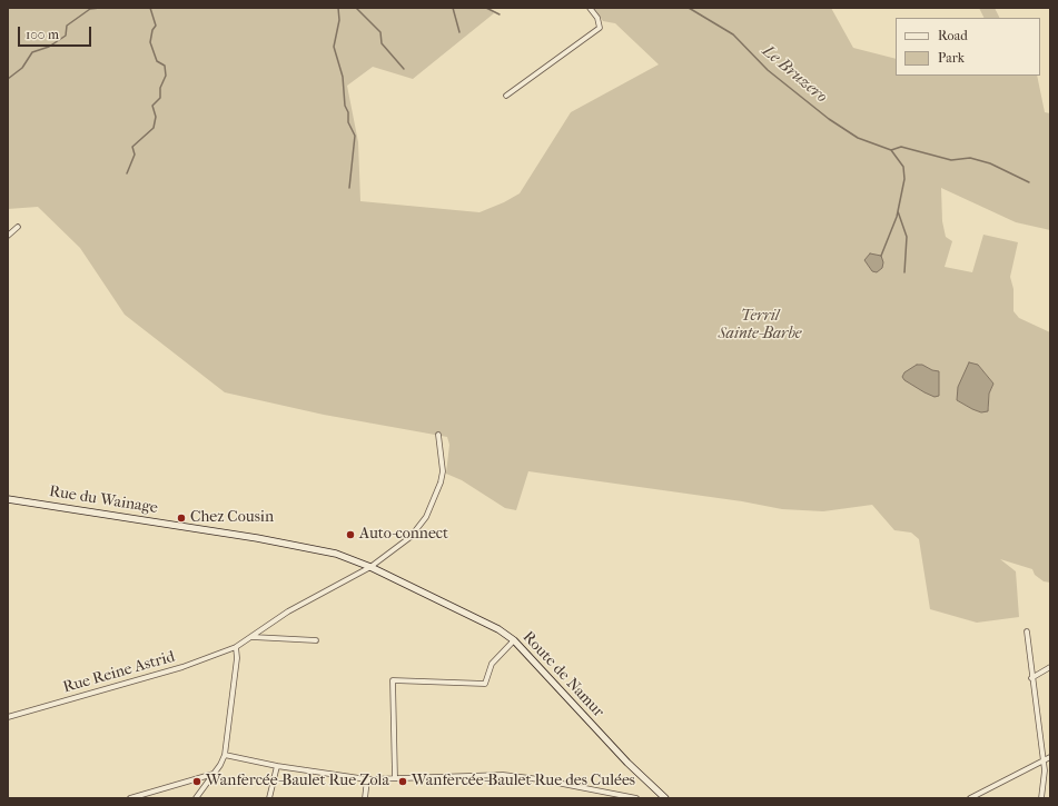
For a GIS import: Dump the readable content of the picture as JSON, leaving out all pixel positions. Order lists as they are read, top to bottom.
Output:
{
  "streets": {
    "main road": ["Rue du Wainage", "Route de Namur"],
    "street": ["Rue Reine Astrid"]
  },
  "crossings": [
    ["Rue du Wainage", "Rue Reine Astrid"],
    ["Rue du Wainage", "Route de Namur"]
  ],
  "water": ["Le Bruzero"],
  "parks": ["Terril Sainte-Barbe"],
  "places": [
    "Chez Cousin",
    "Auto-connect",
    "Wanfercée-Baulet Rue Zola",
    "Wanfercée-Baulet Rue des Culées"
  ],
  "legend": ["Road", "Park"],
  "scale_bar": "100 m"
}
